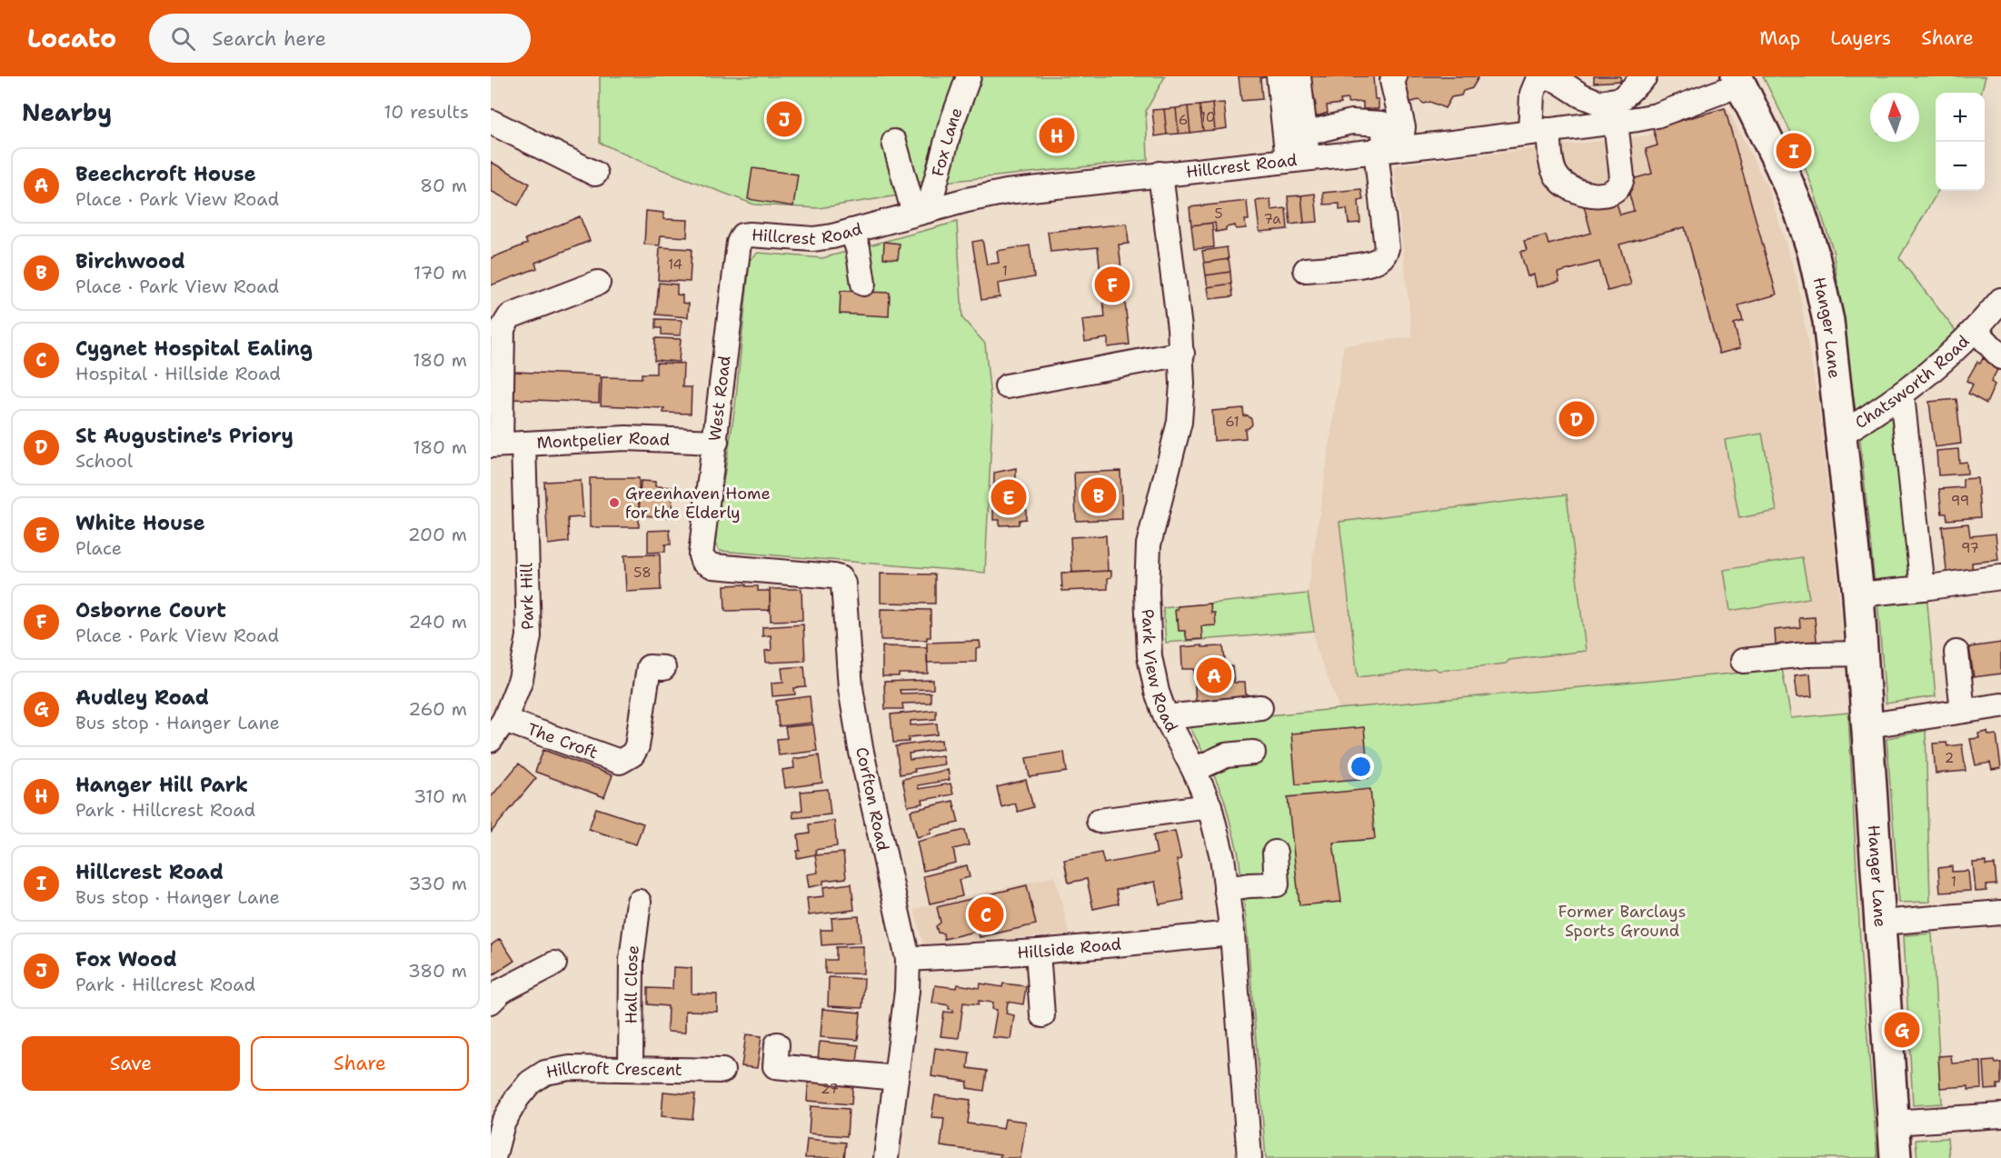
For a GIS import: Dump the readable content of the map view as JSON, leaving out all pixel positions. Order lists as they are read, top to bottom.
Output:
{
  "streets": {
    "highway": ["Hanger Lane"],
    "street": [
      "Fox Lane",
      "Hillcrest Road",
      "Chatsworth Road",
      "West Road",
      "Montpelier Road",
      "Park Hill",
      "Park View Road",
      "The Croft",
      "Corfton Road",
      "Hillside Road",
      "Hall Close",
      "Hillcroft Crescent"
    ]
  },
  "crossings": [
    ["Fox Lane", "Hillcrest Road"],
    ["Hillcrest Road", "Hanger Lane"],
    ["Hillcrest Road", "West Road"],
    ["Hillcrest Road", "Park View Road"],
    ["Hanger Lane", "Chatsworth Road"],
    ["West Road", "Montpelier Road"],
    ["West Road", "Corfton Road"],
    ["Montpelier Road", "Park Hill"],
    ["Park Hill", "The Croft"],
    ["Park View Road", "Hillside Road"],
    ["Corfton Road", "Hillside Road"],
    ["Hall Close", "Hillcroft Crescent"]
  ],
  "parks": ["Former Barclays Sports Ground"],
  "places": ["Greenhaven Home for the Elderly"],
  "house_numbers": [
    "10",
    "6",
    "5",
    "7a",
    "14",
    "1",
    "61",
    "99",
    "97",
    "58",
    "2",
    "1",
    "27"
  ],
  "north": "top",
  "page": {
    "header": "Locato",
    "search": "Search here",
    "nav": ["Map", "Layers", "Share"],
    "heading": ["Nearby", "10 results"],
    "map_buttons": ["+", "−"],
    "pins": [
      "J",
      "H",
      "I",
      "F",
      "D",
      "B",
      "E",
      "A",
      "C",
      "G"
    ],
    "list": [
      {
        "mark": "A",
        "name": "Beechcroft House",
        "note": "Place · Park View Road",
        "value": "80 m"
      },
      {
        "mark": "B",
        "name": "Birchwood",
        "note": "Place · Park View Road",
        "value": "170 m"
      },
      {
        "mark": "C",
        "name": "Cygnet Hospital Ealing",
        "note": "Hospital · Hillside Road",
        "value": "180 m"
      },
      {
        "mark": "D",
        "name": "St Augustine's Priory",
        "note": "School",
        "value": "180 m"
      },
      {
        "mark": "E",
        "name": "White House",
        "note": "Place",
        "value": "200 m"
      },
      {
        "mark": "F",
        "name": "Osborne Court",
        "note": "Place · Park View Road",
        "value": "240 m"
      },
      {
        "mark": "G",
        "name": "Audley Road",
        "note": "Bus stop · Hanger Lane",
        "value": "260 m"
      },
      {
        "mark": "H",
        "name": "Hanger Hill Park",
        "note": "Park · Hillcrest Road",
        "value": "310 m"
      },
      {
        "mark": "I",
        "name": "Hillcrest Road",
        "note": "Bus stop · Hanger Lane",
        "value": "330 m"
      },
      {
        "mark": "J",
        "name": "Fox Wood",
        "note": "Park · Hillcrest Road",
        "value": "380 m"
      }
    ],
    "buttons": ["Save", "Share"]
  }
}
